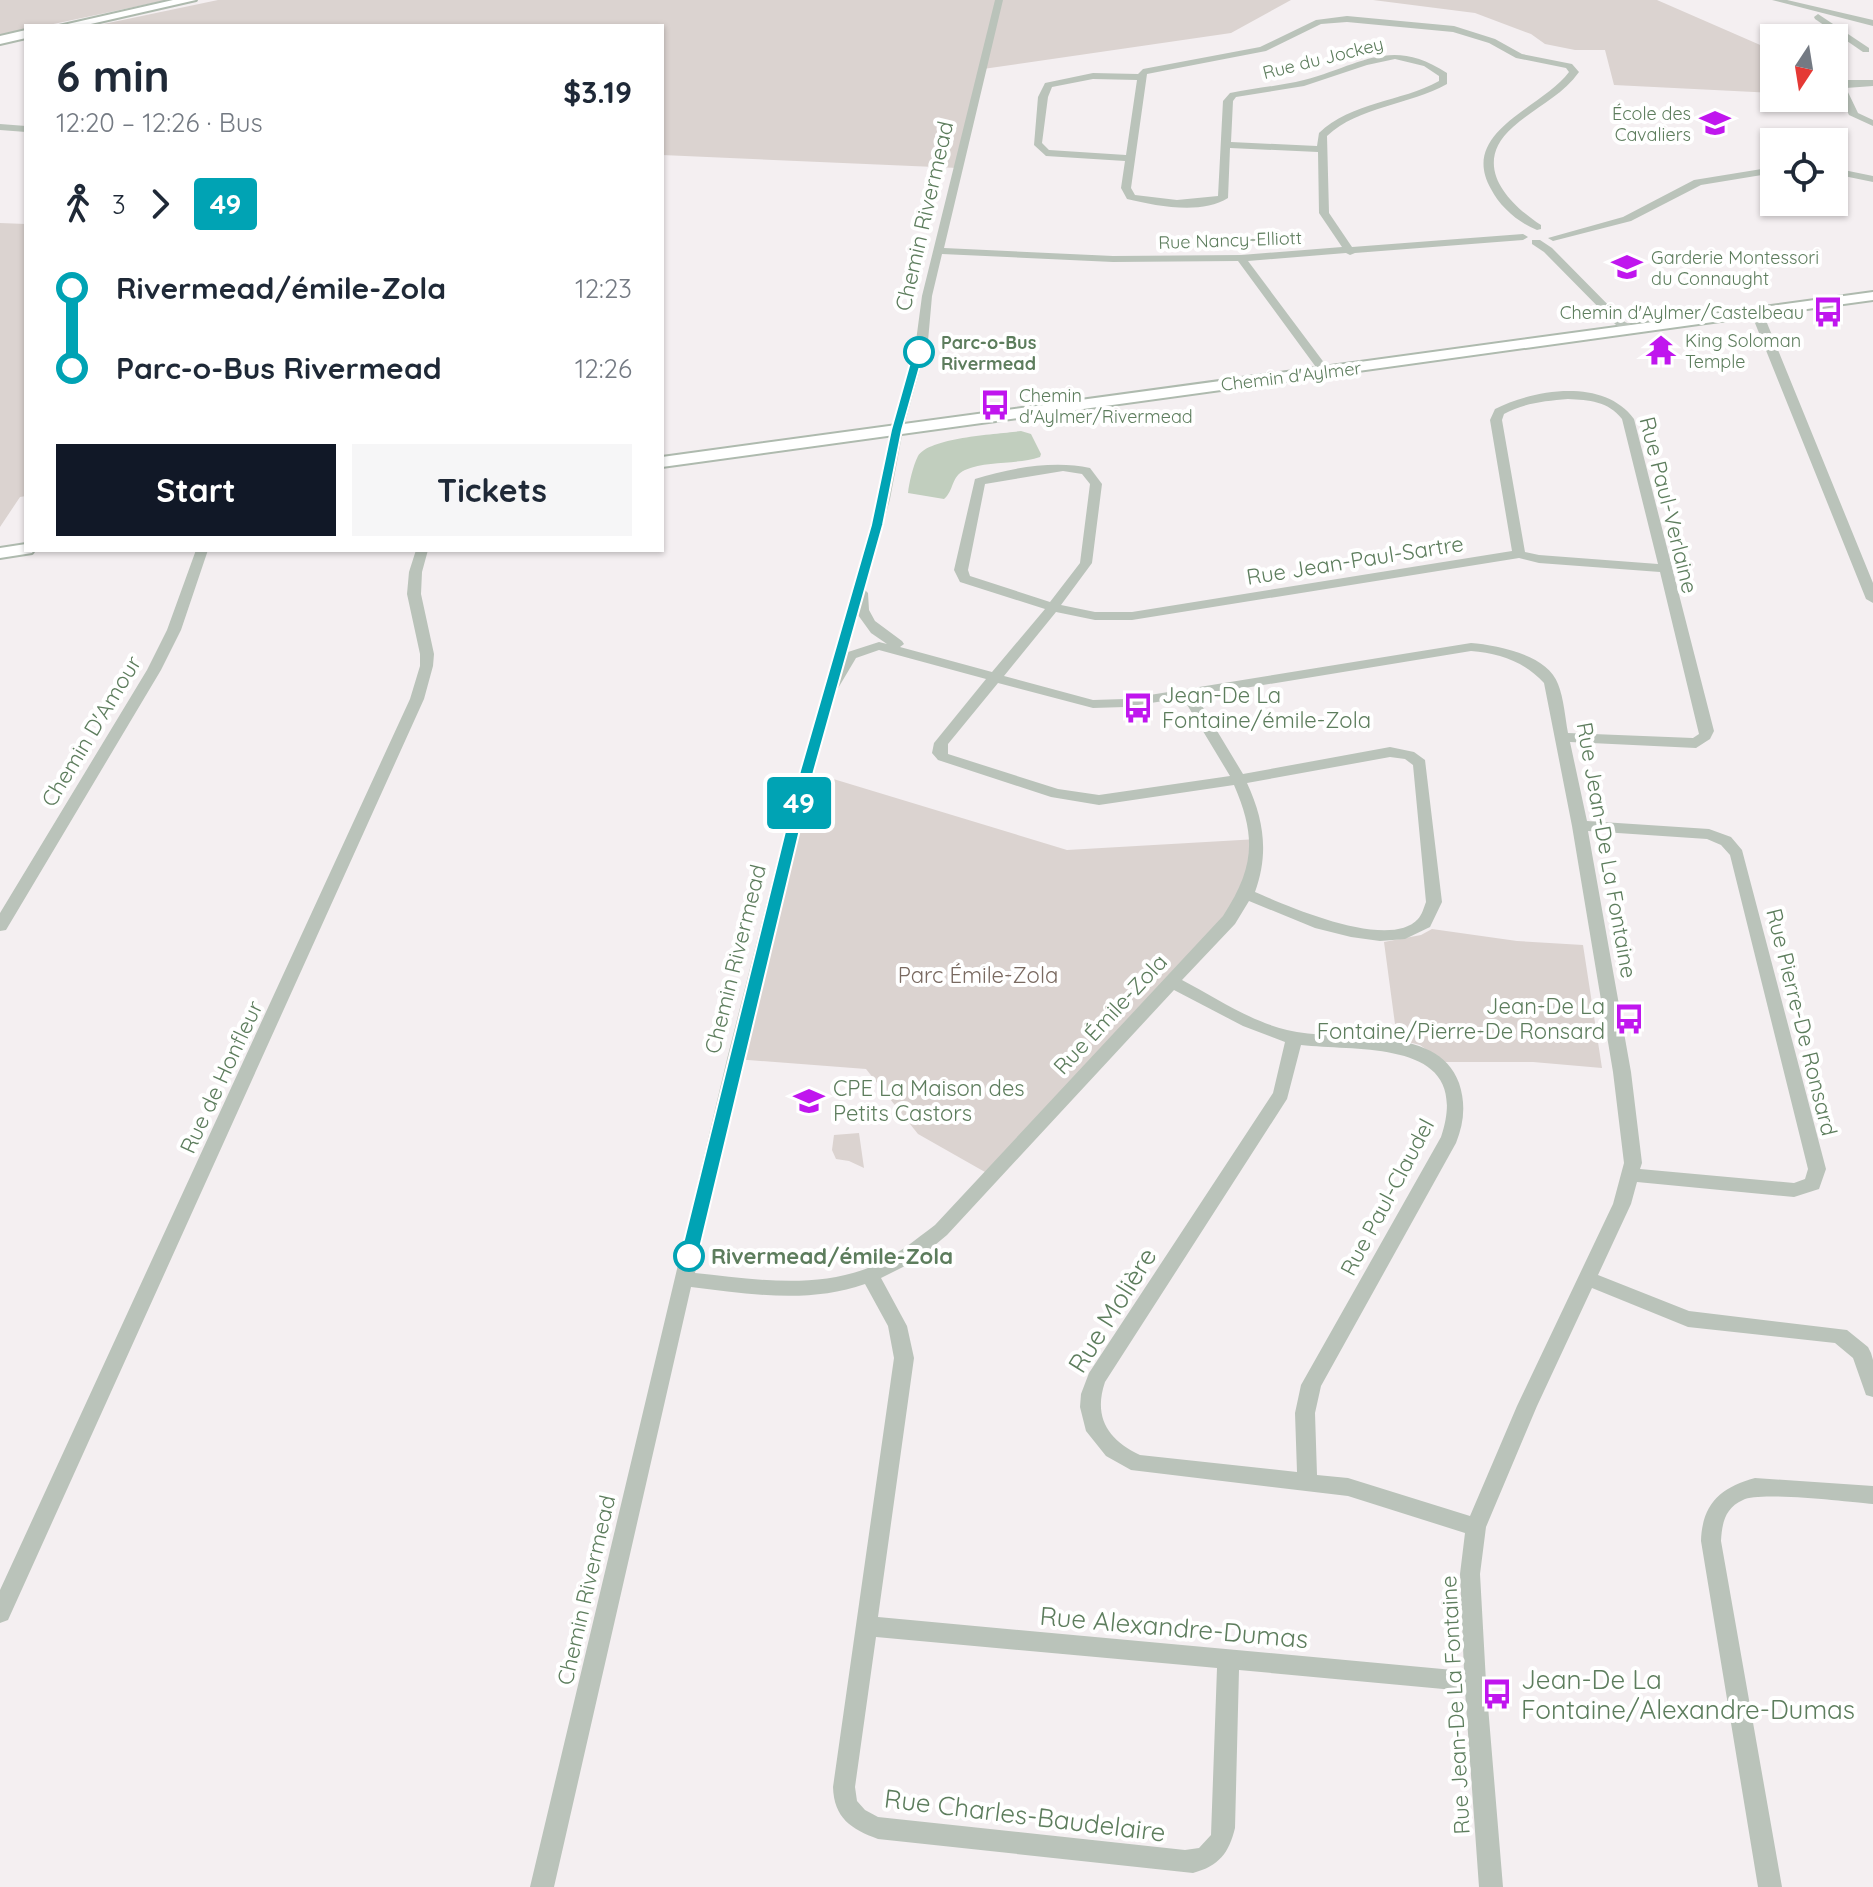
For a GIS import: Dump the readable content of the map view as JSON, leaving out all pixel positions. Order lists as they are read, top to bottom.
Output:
{
  "streets": {
    "main road": ["Chemin d'Aylmer"],
    "street": [
      "Rue du Jockey",
      "Chemin Rivermead",
      "Rue Nancy-Elliott",
      "Rue Paul-Verlaine",
      "Rue Jean-Paul-Sartre",
      "Chemin D'Amour",
      "Rue Jean-De La Fontaine",
      "Rue Émile-Zola",
      "Rue Pierre-De Ronsard",
      "Rue de Honfleur",
      "Rue Paul-Claudel",
      "Rue Molière",
      "Rue Alexandre-Dumas",
      "Rue Charles-Baudelaire"
    ]
  },
  "crossings": [
    ["Chemin Rivermead", "Rue Nancy-Elliott"],
    ["Chemin Rivermead", "Chemin d'Aylmer"],
    ["Chemin Rivermead", "Rue Jean-De La Fontaine"],
    ["Chemin Rivermead", "Rue Émile-Zola"],
    ["Rue Paul-Verlaine", "Rue Jean-Paul-Sartre"],
    ["Rue Paul-Verlaine", "Rue Jean-De La Fontaine"],
    ["Rue Jean-De La Fontaine", "Rue Émile-Zola"],
    ["Rue Jean-De La Fontaine", "Rue Pierre-De Ronsard"],
    ["Rue Jean-De La Fontaine", "Rue Molière"],
    ["Rue Jean-De La Fontaine", "Rue Alexandre-Dumas"],
    ["Rue Émile-Zola", "Rue Paul-Claudel"],
    ["Rue Émile-Zola", "Rue Charles-Baudelaire"],
    ["Rue Paul-Claudel", "Rue Molière"],
    ["Rue Alexandre-Dumas", "Rue Charles-Baudelaire"]
  ],
  "parks": ["Parc Émile-Zola"],
  "places": {
    "school or university": ["École des Cavaliers", "Garderie Montessori du Connaught", "CPE La Maison des Petits Castors"],
    "bus stop": [
      "Chemin d'Aylmer/Castelbeau",
      "Chemin d'Aylmer/Rivermead",
      "Jean-De La Fontaine/émile-Zola",
      "Jean-De La Fontaine/Pierre-De Ronsard",
      "Jean-De La Fontaine/Alexandre-Dumas"
    ],
    "temple": ["King Soloman Temple"],
    "other": ["Parc-o-Bus Rivermead", "Rivermead/émile-Zola"]
  },
  "lines": ["bus line 49"],
  "north": "bottom",
  "page": {
    "on_map": "49",
    "heading": ["6 min", "12:20 – 12:26 · Bus", "$3.19"],
    "legs": ["3", "49"],
    "list": [
      {
        "name": "Rivermead/émile-Zola",
        "value": "12:23"
      },
      {
        "name": "Parc-o-Bus Rivermead",
        "value": "12:26"
      }
    ],
    "buttons": ["Start", "Tickets"]
  }
}
